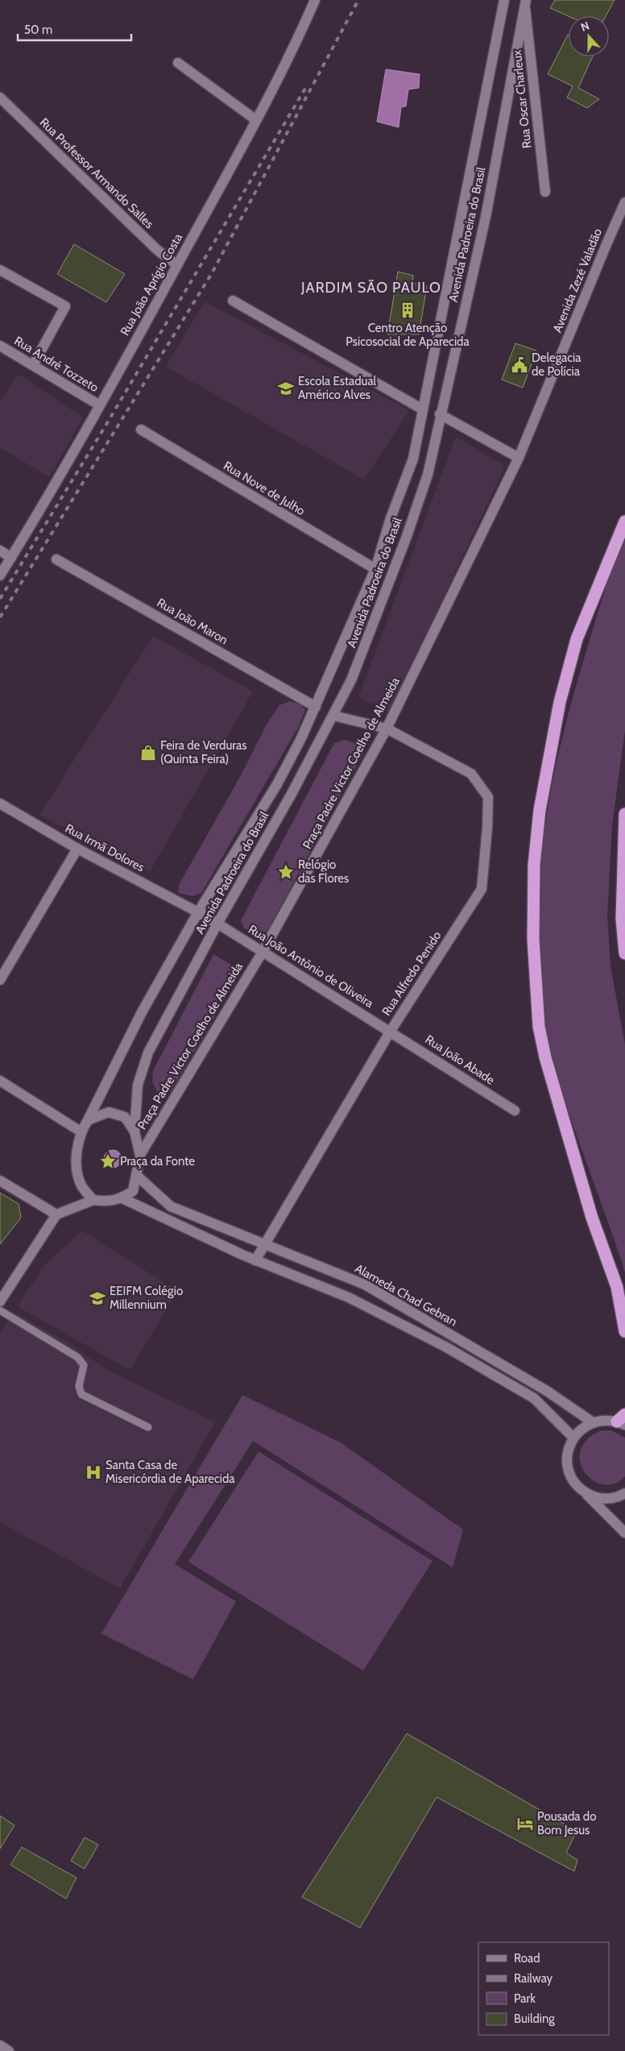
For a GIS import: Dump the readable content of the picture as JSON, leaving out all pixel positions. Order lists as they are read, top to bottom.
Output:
{
  "streets": {
    "street": [
      "Rua Oscar Charleux",
      "Rua Professor Armando Salles",
      "Avenida Padroeira do Brasil",
      "Avenida Zezé Valadão",
      "Rua João Aprígio Costa",
      "Rua André Tozzeto",
      "Rua Nove de Julho",
      "Rua João Maron",
      "Praça Padre Victor Coelho de Almeida",
      "Rua Irmã Dolores",
      "Rua João Antônio de Oliveira",
      "Rua Alfredo Penido",
      "Rua João Abade",
      "Alameda Chad Gebran"
    ]
  },
  "crossings": [
    ["Rua Oscar Charleux", "Avenida Padroeira do Brasil"],
    ["Rua Professor Armando Salles", "Rua João Aprígio Costa"],
    ["Avenida Padroeira do Brasil", "Rua Nove de Julho"],
    ["Avenida Padroeira do Brasil", "Rua João Maron"],
    ["Avenida Padroeira do Brasil", "Praça Padre Victor Coelho de Almeida"],
    ["Avenida Padroeira do Brasil", "Rua Irmã Dolores"],
    ["Avenida Padroeira do Brasil", "Rua João Antônio de Oliveira"],
    ["Avenida Padroeira do Brasil", "Alameda Chad Gebran"],
    ["Avenida Zezé Valadão", "Praça Padre Victor Coelho de Almeida"],
    ["Rua João Aprígio Costa", "Rua André Tozzeto"],
    ["Praça Padre Victor Coelho de Almeida", "Rua João Antônio de Oliveira"],
    ["Praça Padre Victor Coelho de Almeida", "Rua Alfredo Penido"],
    ["Praça Padre Victor Coelho de Almeida", "Alameda Chad Gebran"],
    ["Rua Irmã Dolores", "Rua João Antônio de Oliveira"],
    ["Rua João Antônio de Oliveira", "Rua Alfredo Penido"],
    ["Rua João Antônio de Oliveira", "Rua João Abade"],
    ["Rua Alfredo Penido", "Rua João Abade"],
    ["Rua Alfredo Penido", "Alameda Chad Gebran"]
  ],
  "districts": ["JARDIM SÃO PAULO"],
  "places": {
    "building": ["Centro Atenção Psicosocial de Aparecida"],
    "public building": ["Delegacia de Polícia"],
    "school or university": ["Escola Estadual Américo Alves", "EEIFM Colégio Millennium"],
    "shop": ["Feira de Verduras (Quinta Feira)"],
    "place": ["Relógio das Flores", "Praça da Fonte"],
    "hospital": ["Santa Casa de Misericórdia de Aparecida"],
    "hotel": ["Pousada do Bom Jesus"]
  },
  "legend": [
    "Road",
    "Railway",
    "Park",
    "Building"
  ],
  "scale_bar": "50 m",
  "north": "top"
}
